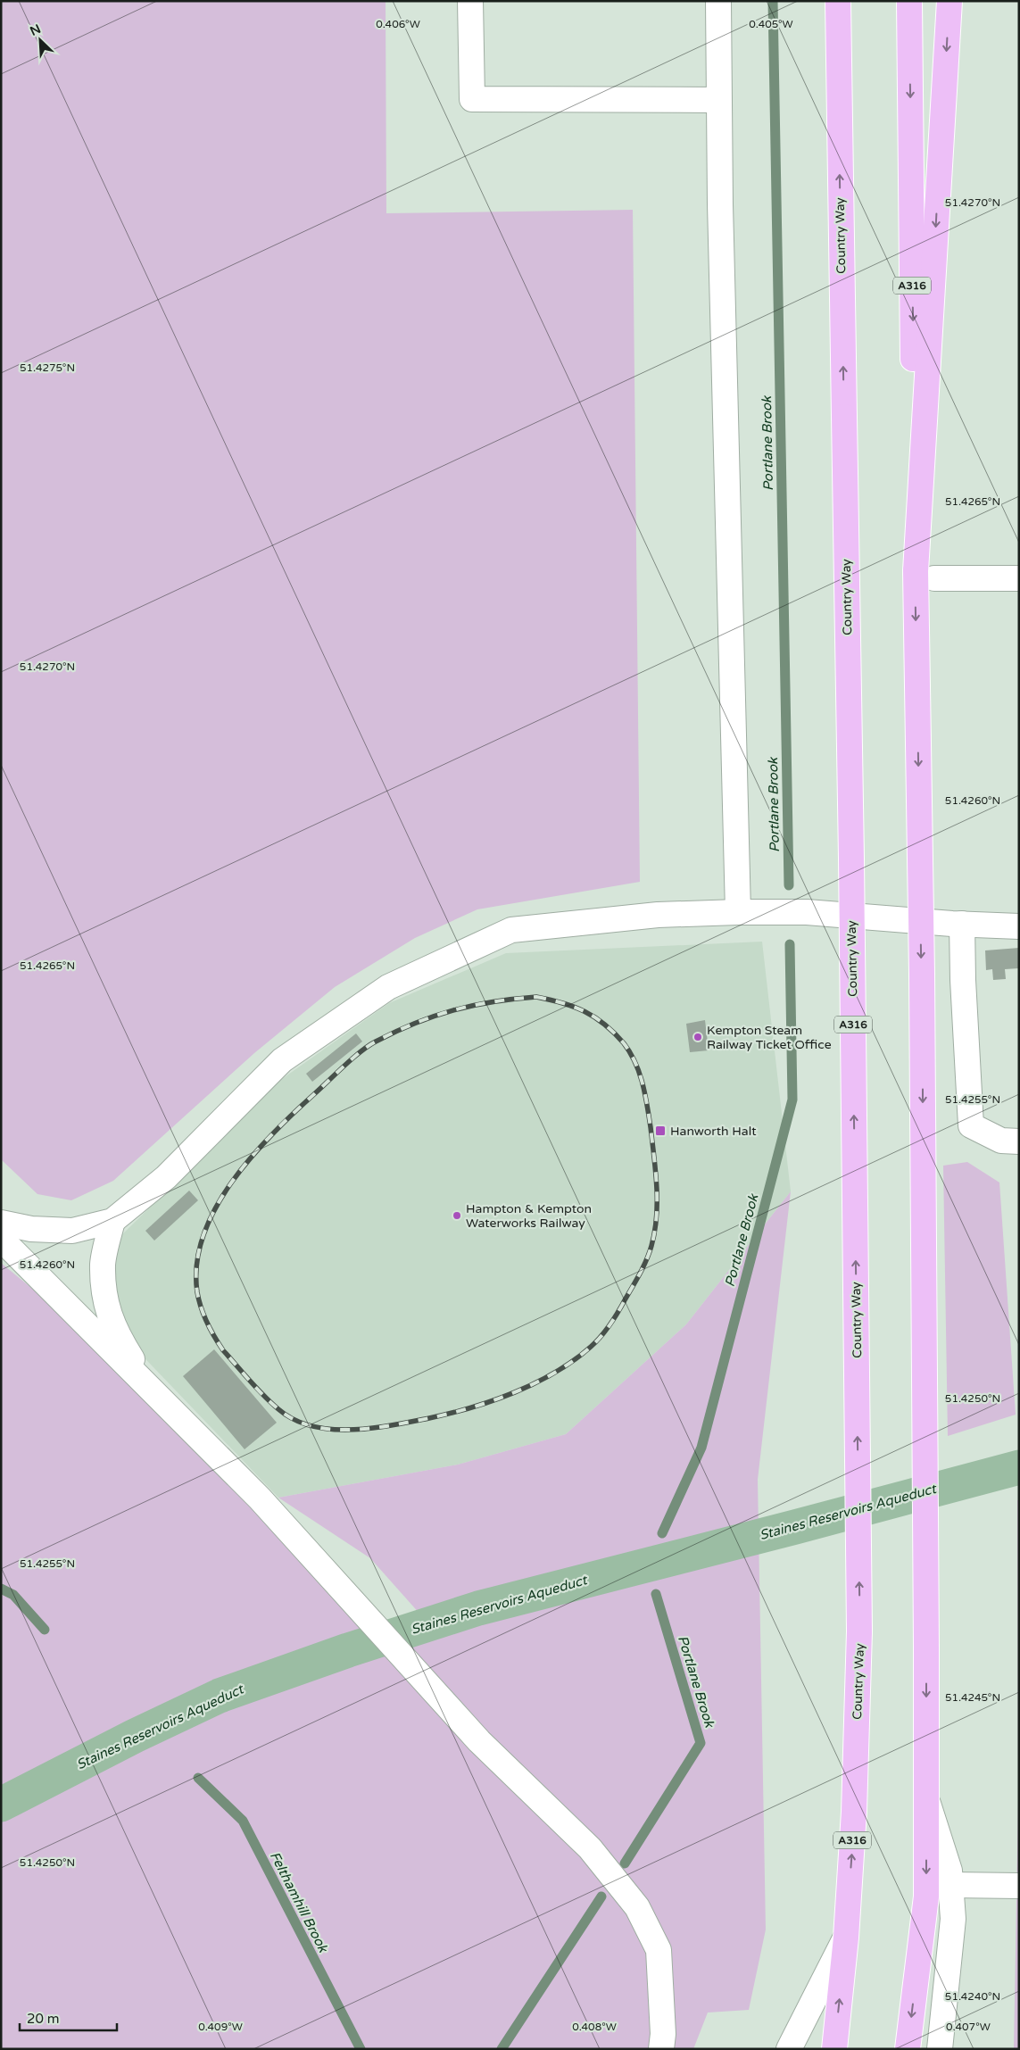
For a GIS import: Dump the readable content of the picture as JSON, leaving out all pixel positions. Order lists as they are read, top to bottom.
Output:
{
  "streets": {
    "highway": ["Country Way", "A316"]
  },
  "water": ["Portlane Brook", "Staines Reservoirs Aqueduct", "Felthamhill Brook"],
  "places": {
    "other": ["Kempton Steam Railway Ticket Office", "Hampton & Kempton Waterworks Railway"],
    "transit": ["Hanworth Halt"]
  },
  "scale_bar": "20 m",
  "north": "top left",
  "coordinates": [
    "0.406°W",
    "0.405°W",
    "51.4270°N",
    "51.4275°N",
    "51.4265°N",
    "51.4260°N",
    "51.4255°N",
    "51.4250°N",
    "51.4245°N",
    "51.4240°N",
    "0.409°W",
    "0.408°W",
    "0.407°W"
  ]
}
